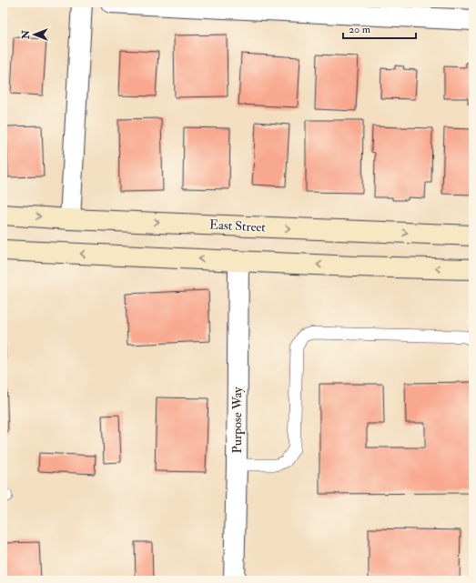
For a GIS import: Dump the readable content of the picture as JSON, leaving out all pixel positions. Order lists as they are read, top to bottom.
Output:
{
  "streets": {
    "main road": ["East Street"],
    "street": ["Purpose Way"]
  },
  "scale_bar": "20 m",
  "north": "left"
}
